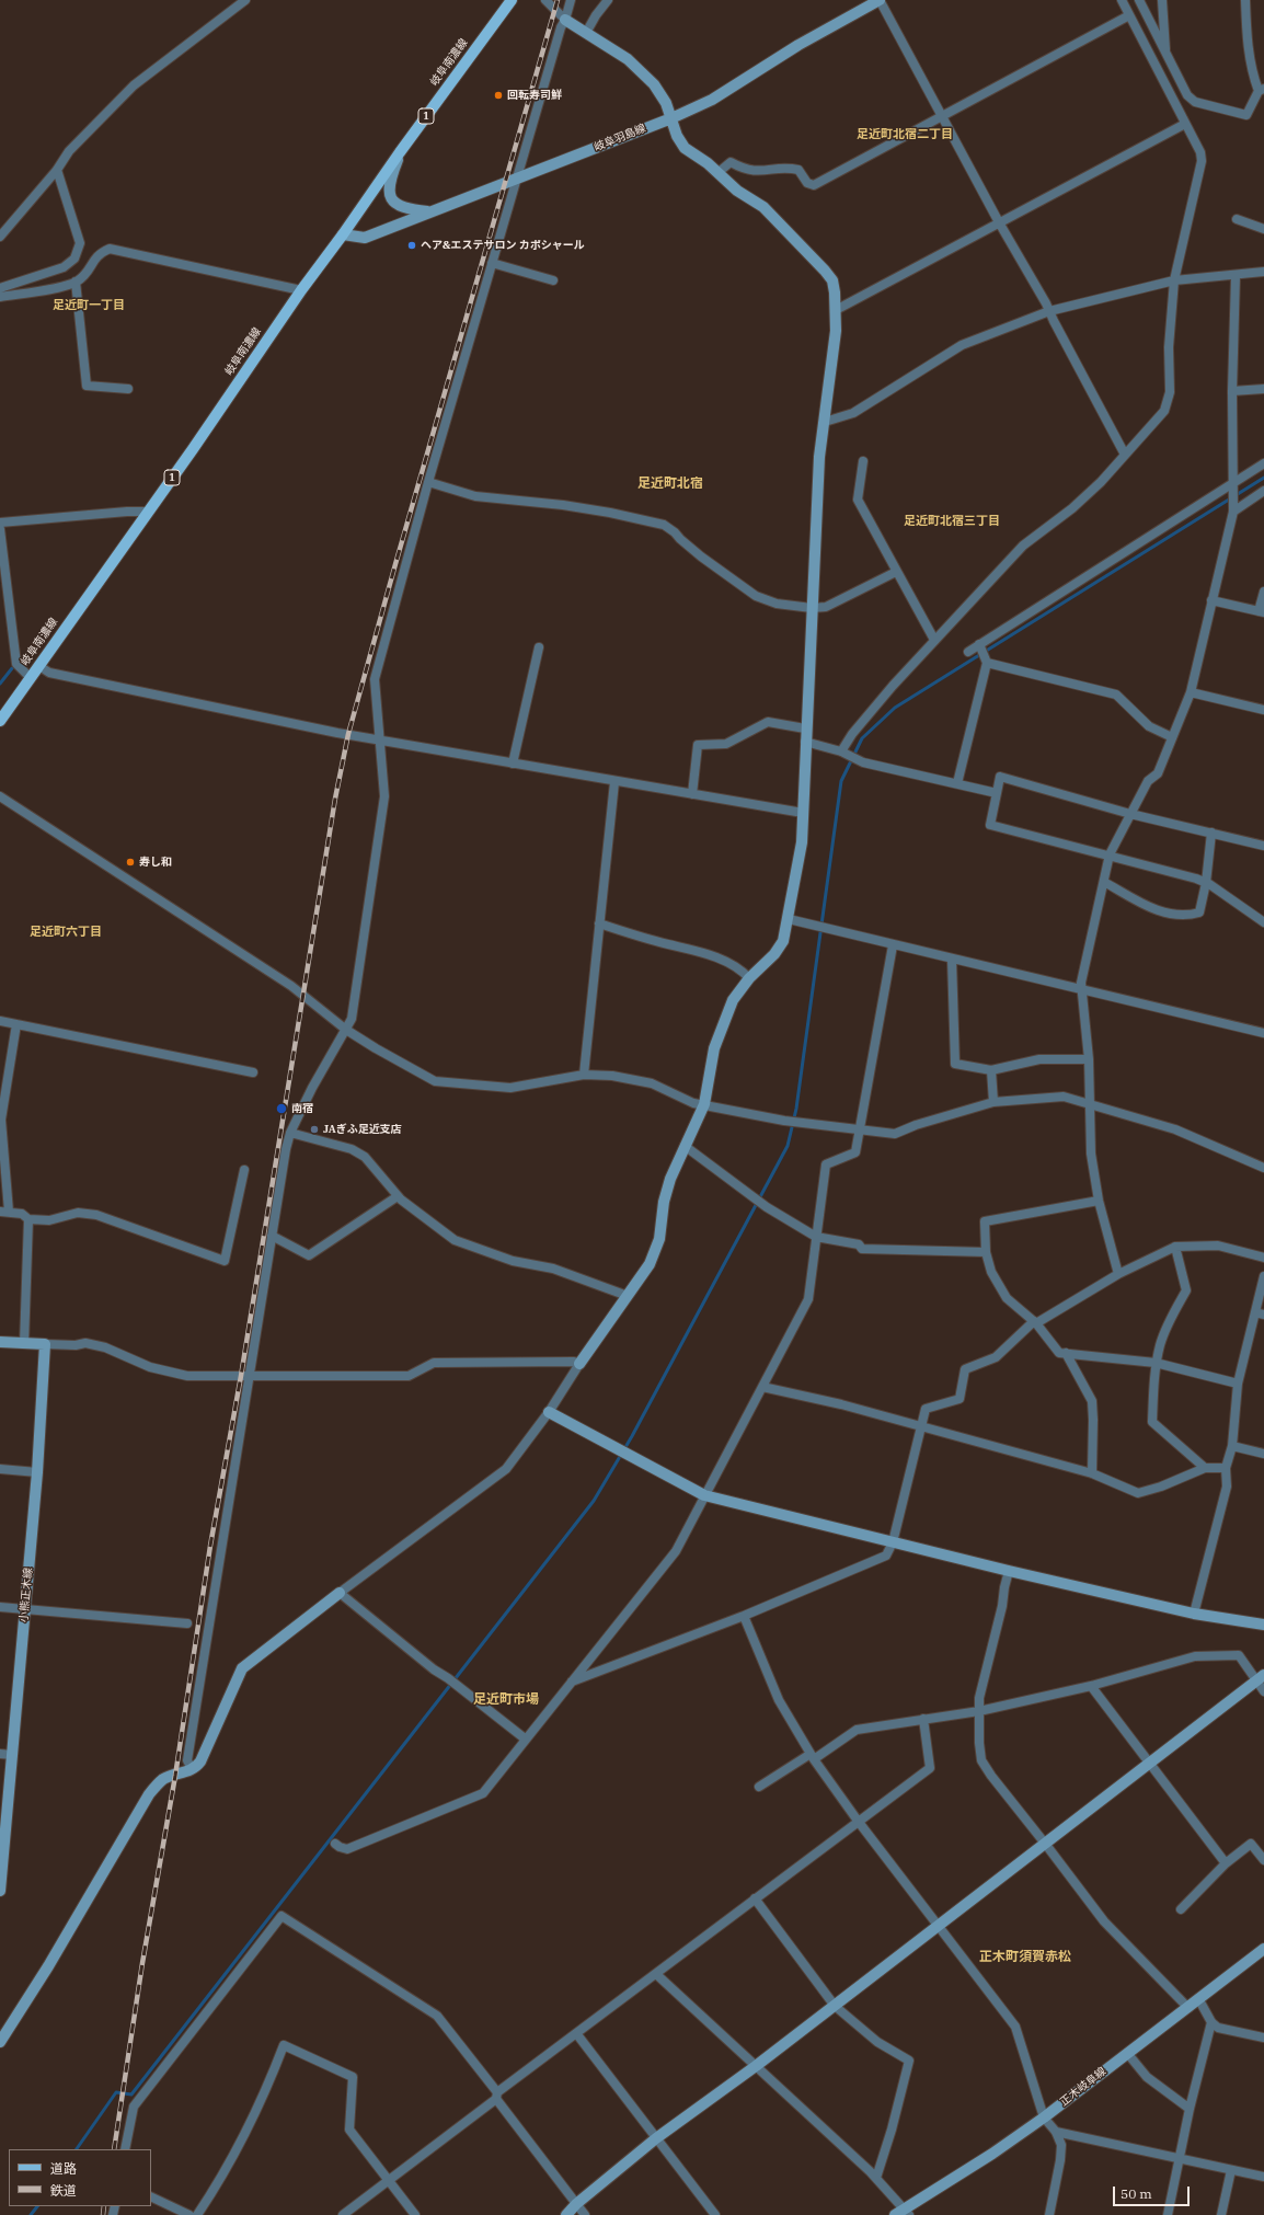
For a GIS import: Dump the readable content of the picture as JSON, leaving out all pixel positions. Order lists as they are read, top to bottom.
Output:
{
  "streets": {
    "main road": ["岐阜南濃線", "1"],
    "street": ["岐阜羽島線", "小熊正木線", "正木岐阜線"]
  },
  "crossings": [
    ["岐阜南濃線", "岐阜羽島線"]
  ],
  "districts": [
    "足近町北宿二丁目",
    "足近町一丁目",
    "足近町北宿",
    "足近町北宿三丁目",
    "足近町六丁目",
    "足近町市場",
    "正木町須賀赤松"
  ],
  "places": [
    "回転寿司鮮",
    "ヘア&エステサロン カポシャール",
    "寿し和",
    "南宿",
    "JAぎふ足近支店"
  ],
  "legend": ["道路", "鉄道"],
  "scale_bar": "50 m"
}
